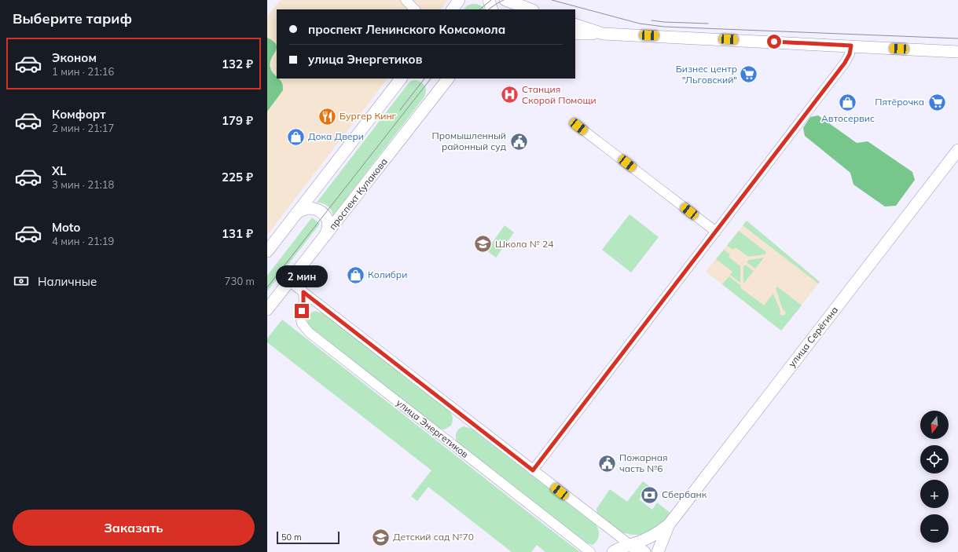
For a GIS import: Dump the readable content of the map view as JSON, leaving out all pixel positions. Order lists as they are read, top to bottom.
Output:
{
  "streets": {
    "main road": ["проспект Кулакова", "улица Серёгина"],
    "street": ["улица Энергетиков"]
  },
  "places": {
    "supermarket": ["Бизнес центр \"Льговский\"", "Пятёрочка"],
    "hospital": ["Станция Скорой Помощи"],
    "shop": ["Автосервис", "Дока Двери", "Колибри"],
    "restaurant": ["Бургер Кинг"],
    "public building": ["Промышленный районный суд", "Пожарная часть №6"],
    "school or university": ["Школа № 24", "Детский сад №70"],
    "bank": ["Сбербанк"]
  },
  "scale_bar": "50 m",
  "north": "bottom",
  "page": {
    "heading": "Выберите тариф",
    "banner": ["проспект Ленинского Комсомола", "улица Энергетиков"],
    "list": [
      {
        "name": "Эконом",
        "note": "1 мин · 21:16",
        "value": "132 ₽"
      },
      {
        "name": "Комфорт",
        "note": "2 мин · 21:17",
        "value": "179 ₽"
      },
      {
        "name": "XL",
        "note": "3 мин · 21:18",
        "value": "225 ₽"
      },
      {
        "name": "Moto",
        "note": "4 мин · 21:19",
        "value": "131 ₽"
      }
    ],
    "pay": ["Наличные", "730 m"],
    "bubble": "2 мин",
    "map_buttons": ["+", "−"],
    "buttons": "Заказать",
    "scale": "50 m"
  }
}
